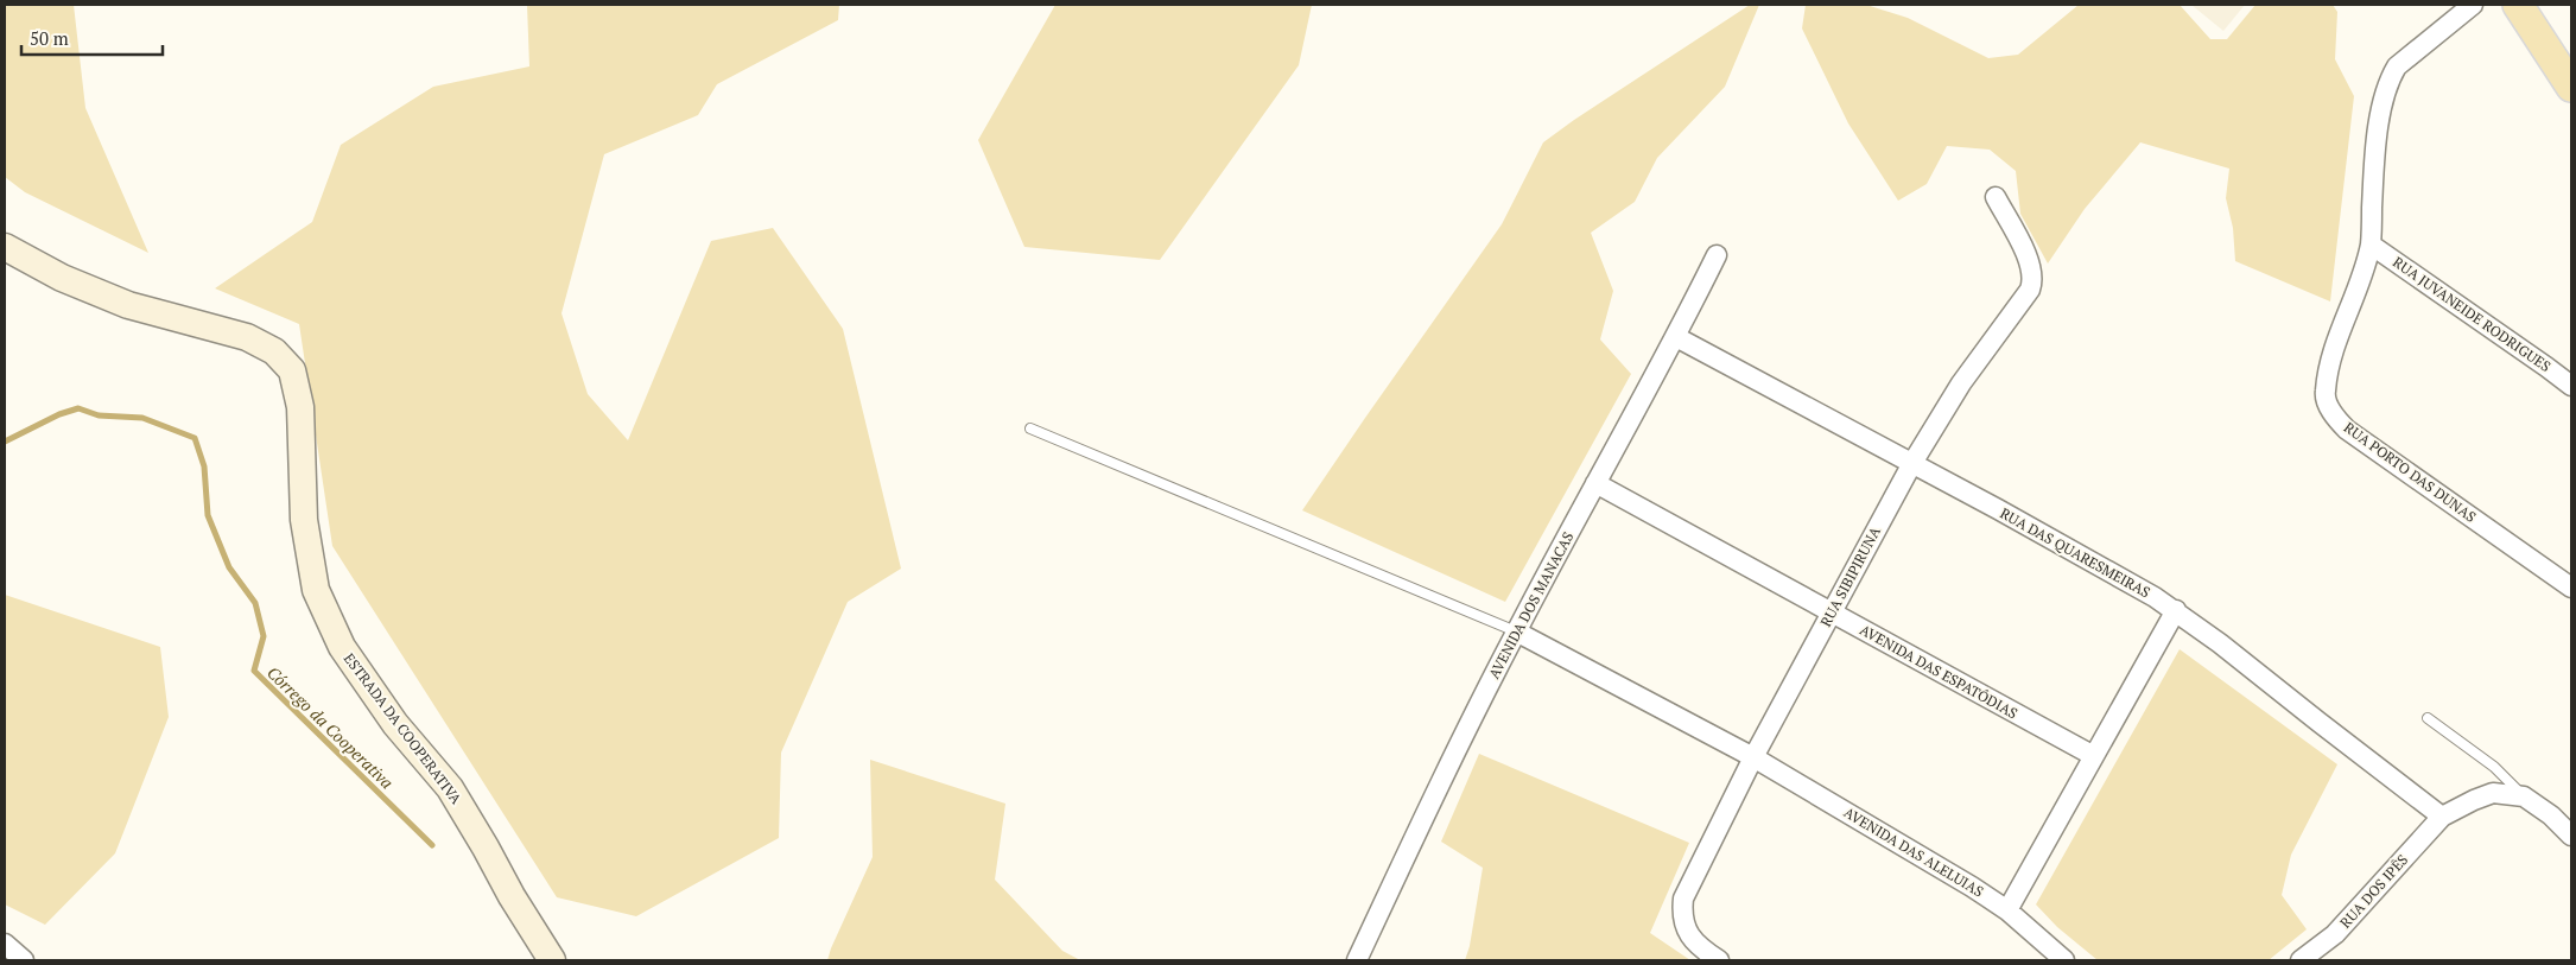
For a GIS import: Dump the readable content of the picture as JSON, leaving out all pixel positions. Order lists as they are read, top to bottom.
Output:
{
  "streets": {
    "main road": ["ESTRADA DA COOPERATIVA"],
    "street": [
      "RUA JUVANEIDE RODRIGUES",
      "RUA PORTO DAS DUNAS",
      "RUA DAS QUARESMEIRAS",
      "RUA SIBIPIRUNA",
      "AVENIDA DOS MANACAS",
      "AVENIDA DAS ESPATÓDIAS",
      "AVENIDA DAS ALELUIAS",
      "RUA DOS IPÊS"
    ]
  },
  "crossings": [
    ["RUA JUVANEIDE RODRIGUES", "RUA PORTO DAS DUNAS"],
    ["RUA DAS QUARESMEIRAS", "RUA SIBIPIRUNA"],
    ["RUA DAS QUARESMEIRAS", "AVENIDA DOS MANACAS"],
    ["RUA DAS QUARESMEIRAS", "RUA DOS IPÊS"],
    ["RUA SIBIPIRUNA", "AVENIDA DAS ESPATÓDIAS"],
    ["RUA SIBIPIRUNA", "AVENIDA DAS ALELUIAS"],
    ["AVENIDA DOS MANACAS", "AVENIDA DAS ESPATÓDIAS"],
    ["AVENIDA DOS MANACAS", "AVENIDA DAS ALELUIAS"]
  ],
  "water": ["Córrego da Cooperativa"],
  "scale_bar": "50 m"
}
